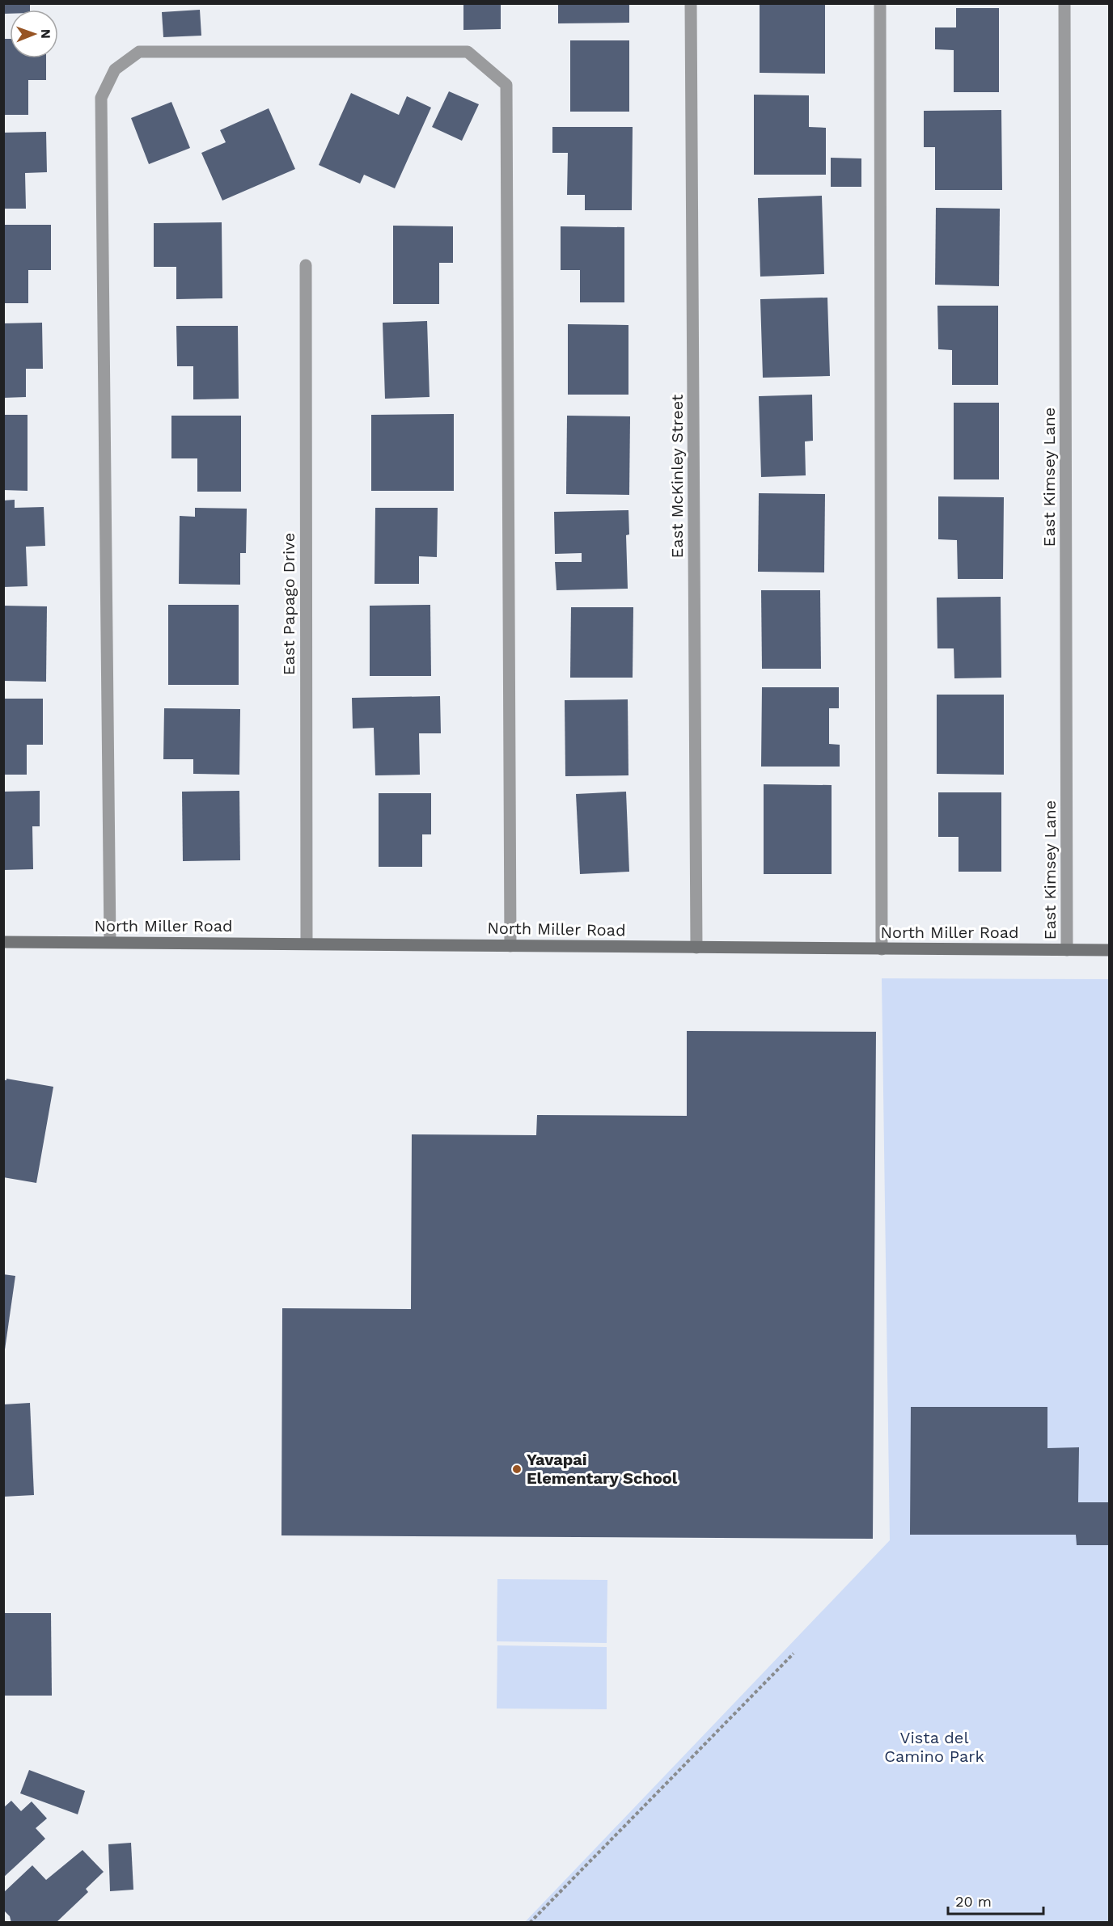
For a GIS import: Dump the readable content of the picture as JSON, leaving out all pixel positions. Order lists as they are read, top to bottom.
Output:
{
  "streets": {
    "street": [
      "East McKinley Street",
      "East Kimsey Lane",
      "East Papago Drive",
      "North Miller Road"
    ]
  },
  "crossings": [
    ["East McKinley Street", "North Miller Road"],
    ["East Kimsey Lane", "North Miller Road"],
    ["East Papago Drive", "North Miller Road"]
  ],
  "parks": ["Vista del Camino Park"],
  "places": ["Yavapai Elementary School"],
  "scale_bar": "20 m",
  "north": "right"
}
